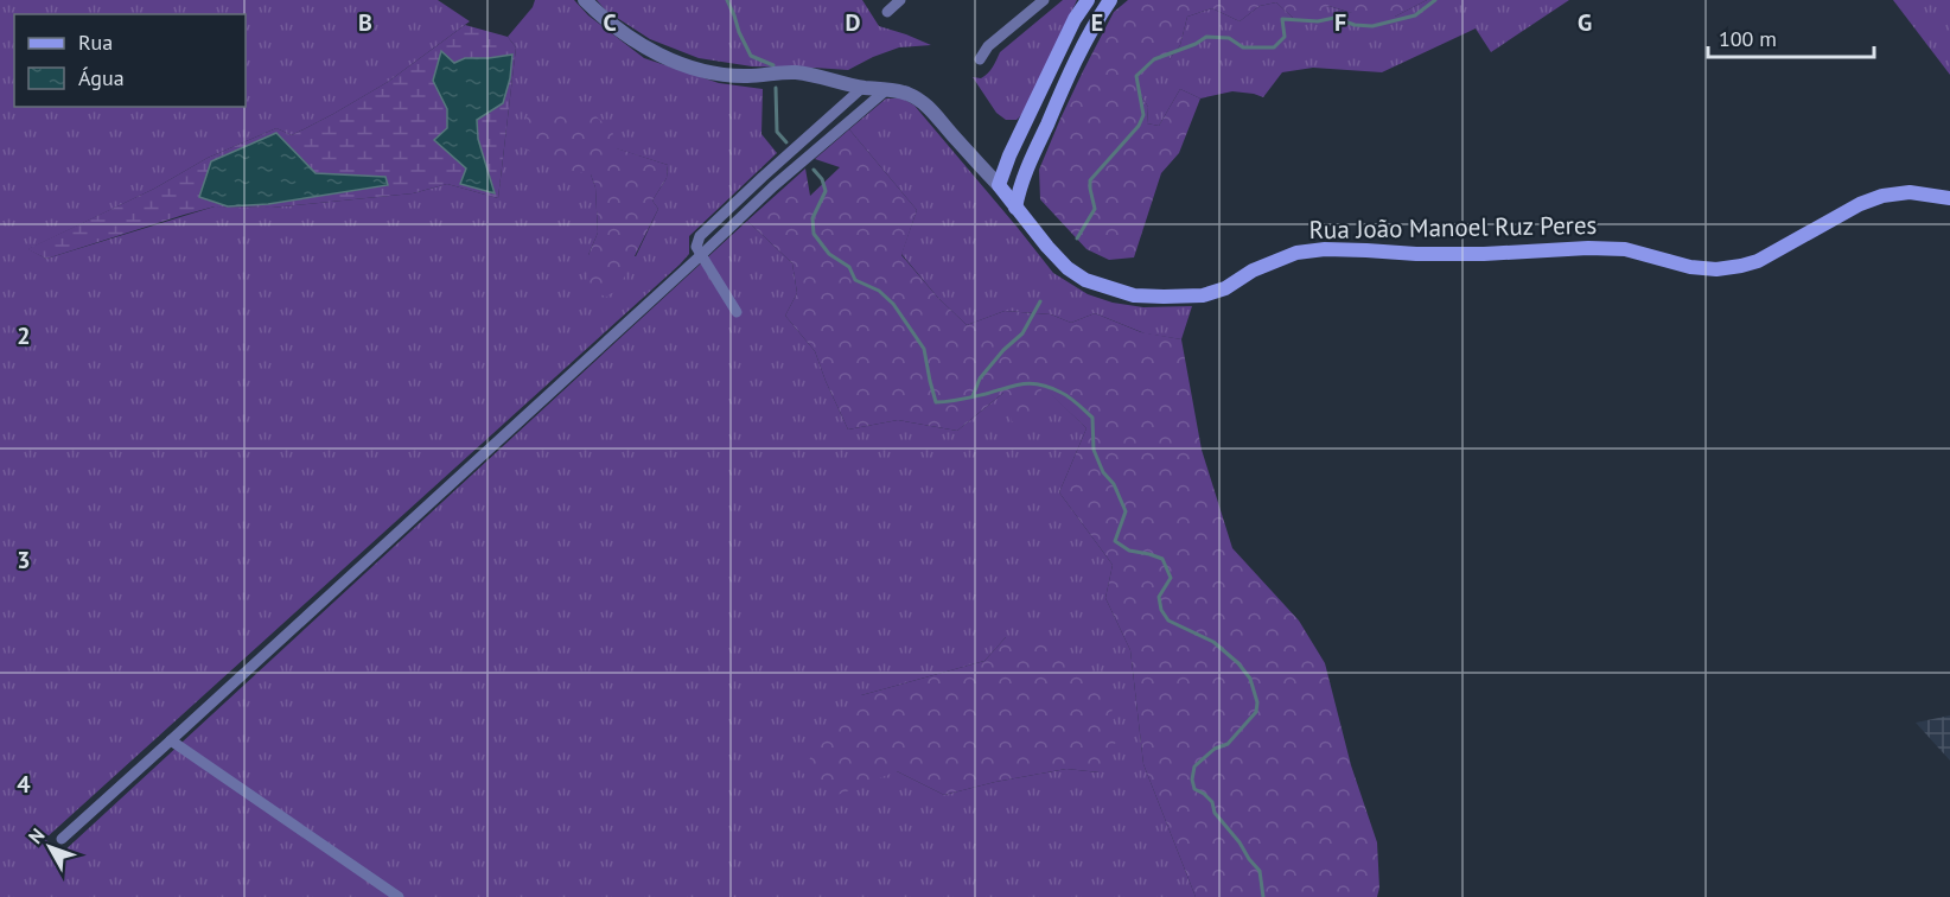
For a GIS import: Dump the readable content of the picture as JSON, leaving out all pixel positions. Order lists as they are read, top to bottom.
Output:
{
  "streets": {
    "main road": ["Rua João Manoel Ruz Peres"]
  },
  "legend": ["Rua", "Água"],
  "scale_bar": "100 m",
  "north": "top left",
  "grid": {
    "columns": [
      "B",
      "C",
      "D",
      "E",
      "F",
      "G"
    ],
    "rows": ["2", "3", "4"]
  }
}
